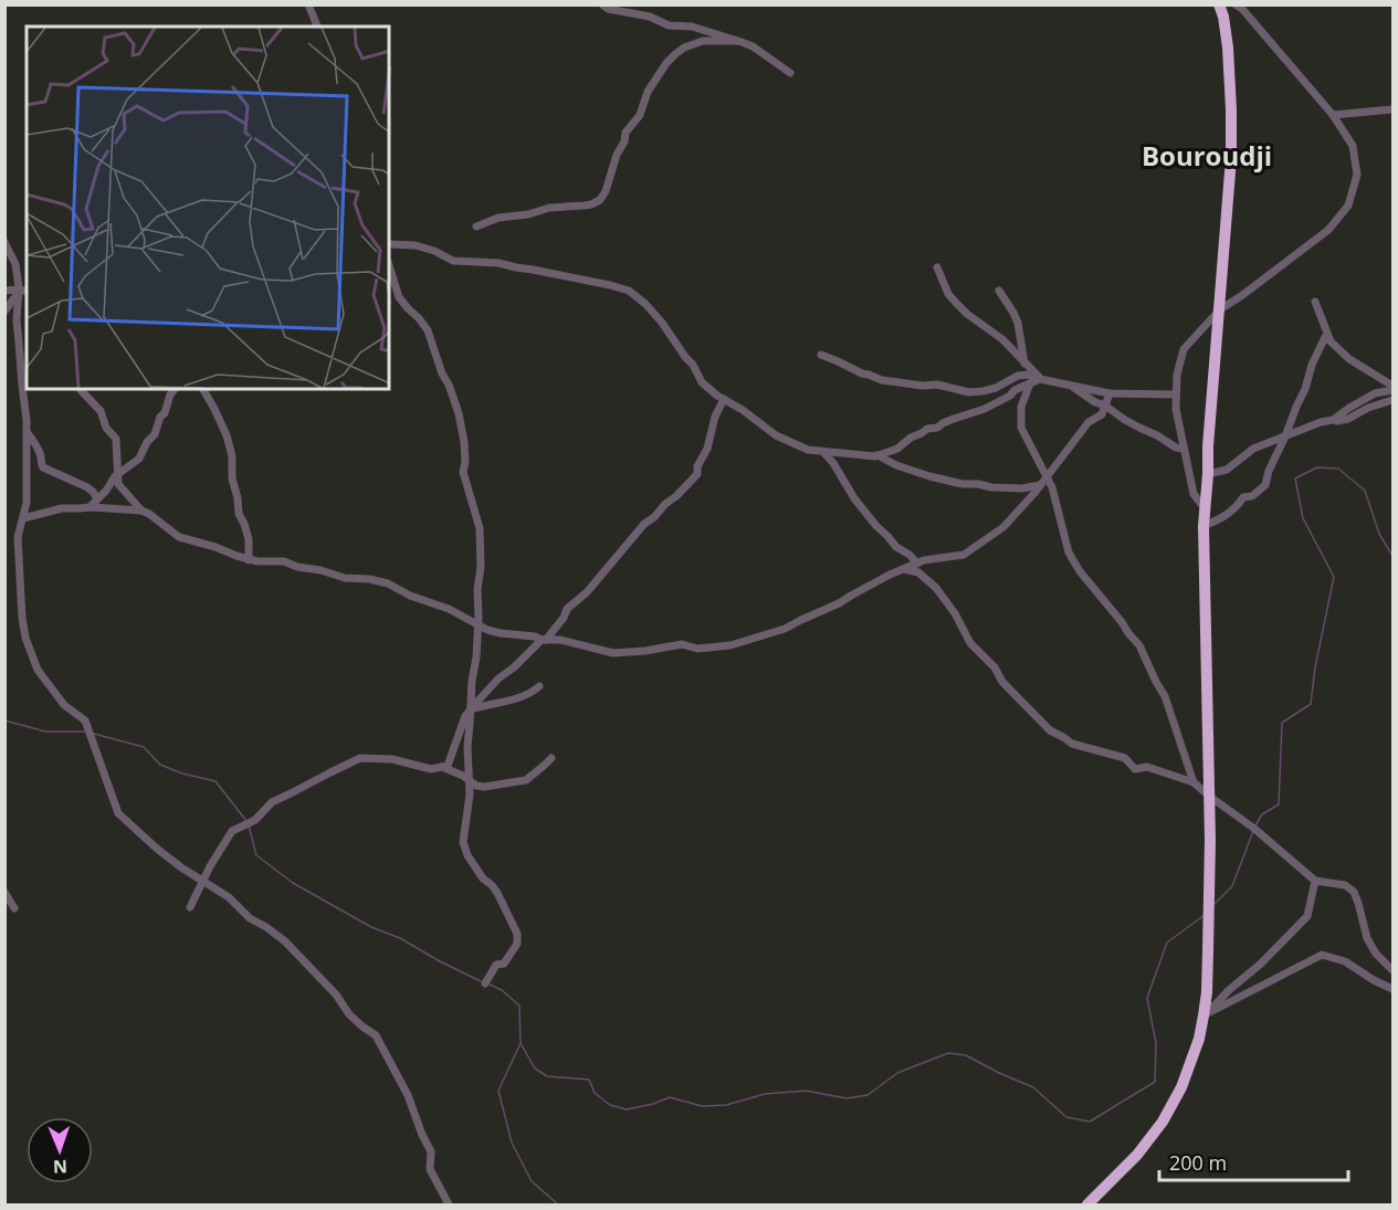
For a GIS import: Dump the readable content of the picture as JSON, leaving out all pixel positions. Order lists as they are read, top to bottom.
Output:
{
  "districts": ["Bouroudji"],
  "scale_bar": "200 m",
  "north": "bottom"
}
